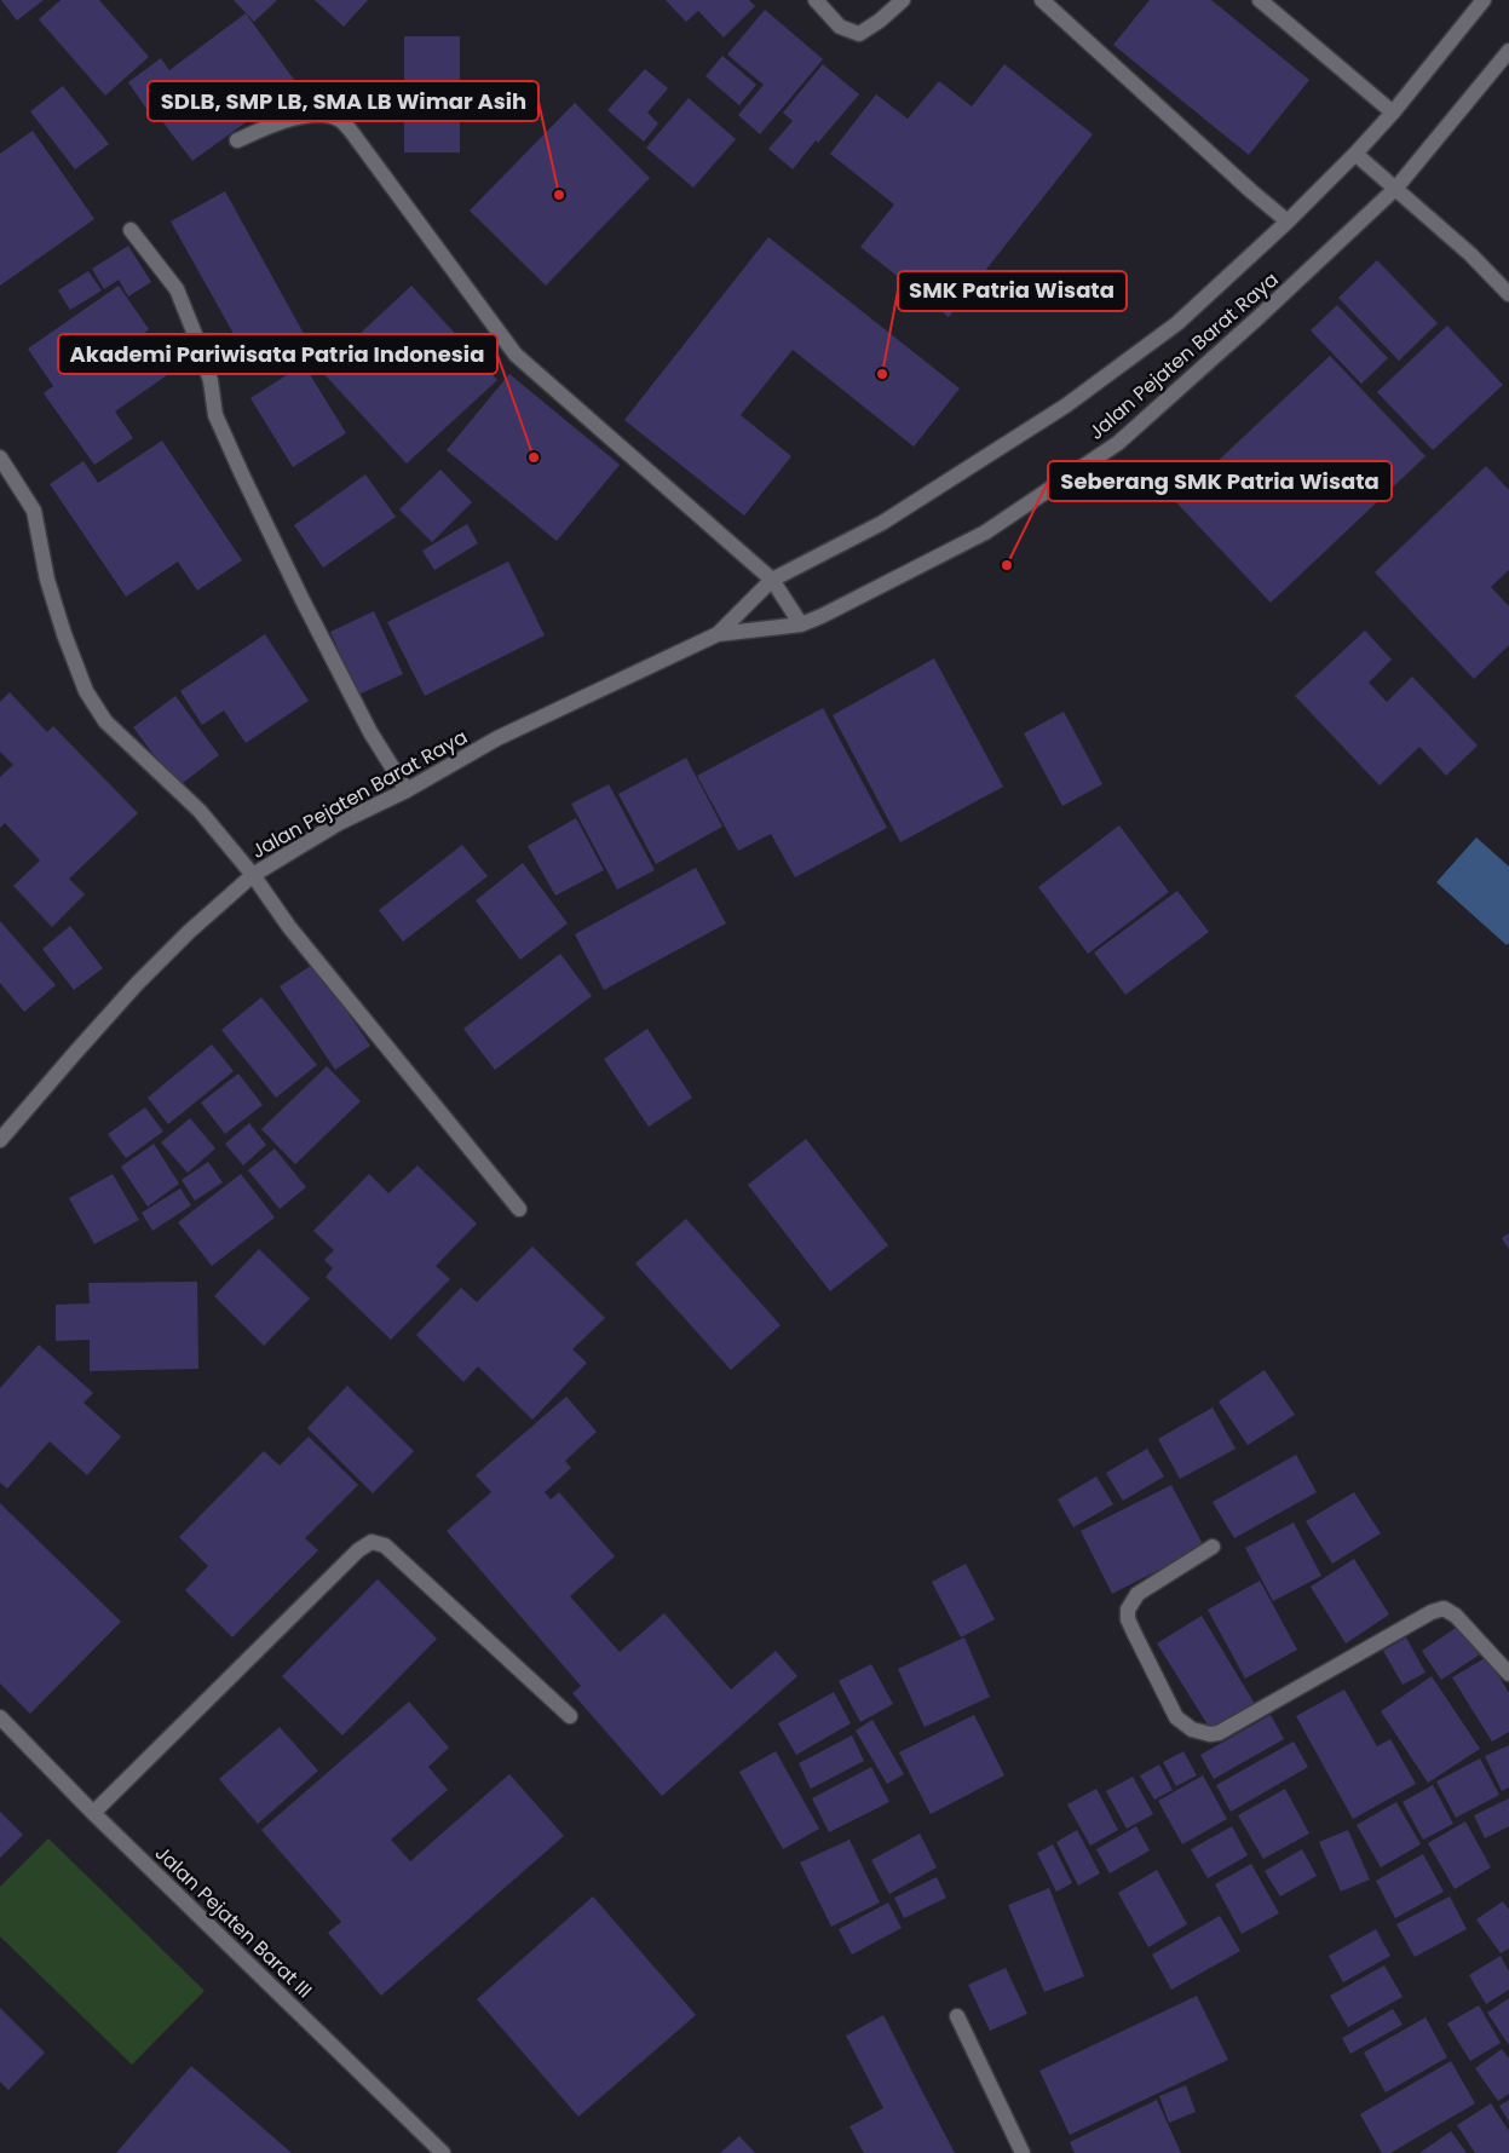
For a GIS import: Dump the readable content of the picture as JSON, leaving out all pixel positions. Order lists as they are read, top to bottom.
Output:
{
  "streets": {
    "street": ["Jalan Pejaten Barat Raya", "Jalan Pejaten Barat III"]
  },
  "places": [
    "SDLB, SMP LB, SMA LB Wimar Asih",
    "SMK Patria Wisata",
    "Akademi Pariwisata Patria Indonesia",
    "Seberang SMK Patria Wisata"
  ]
}
